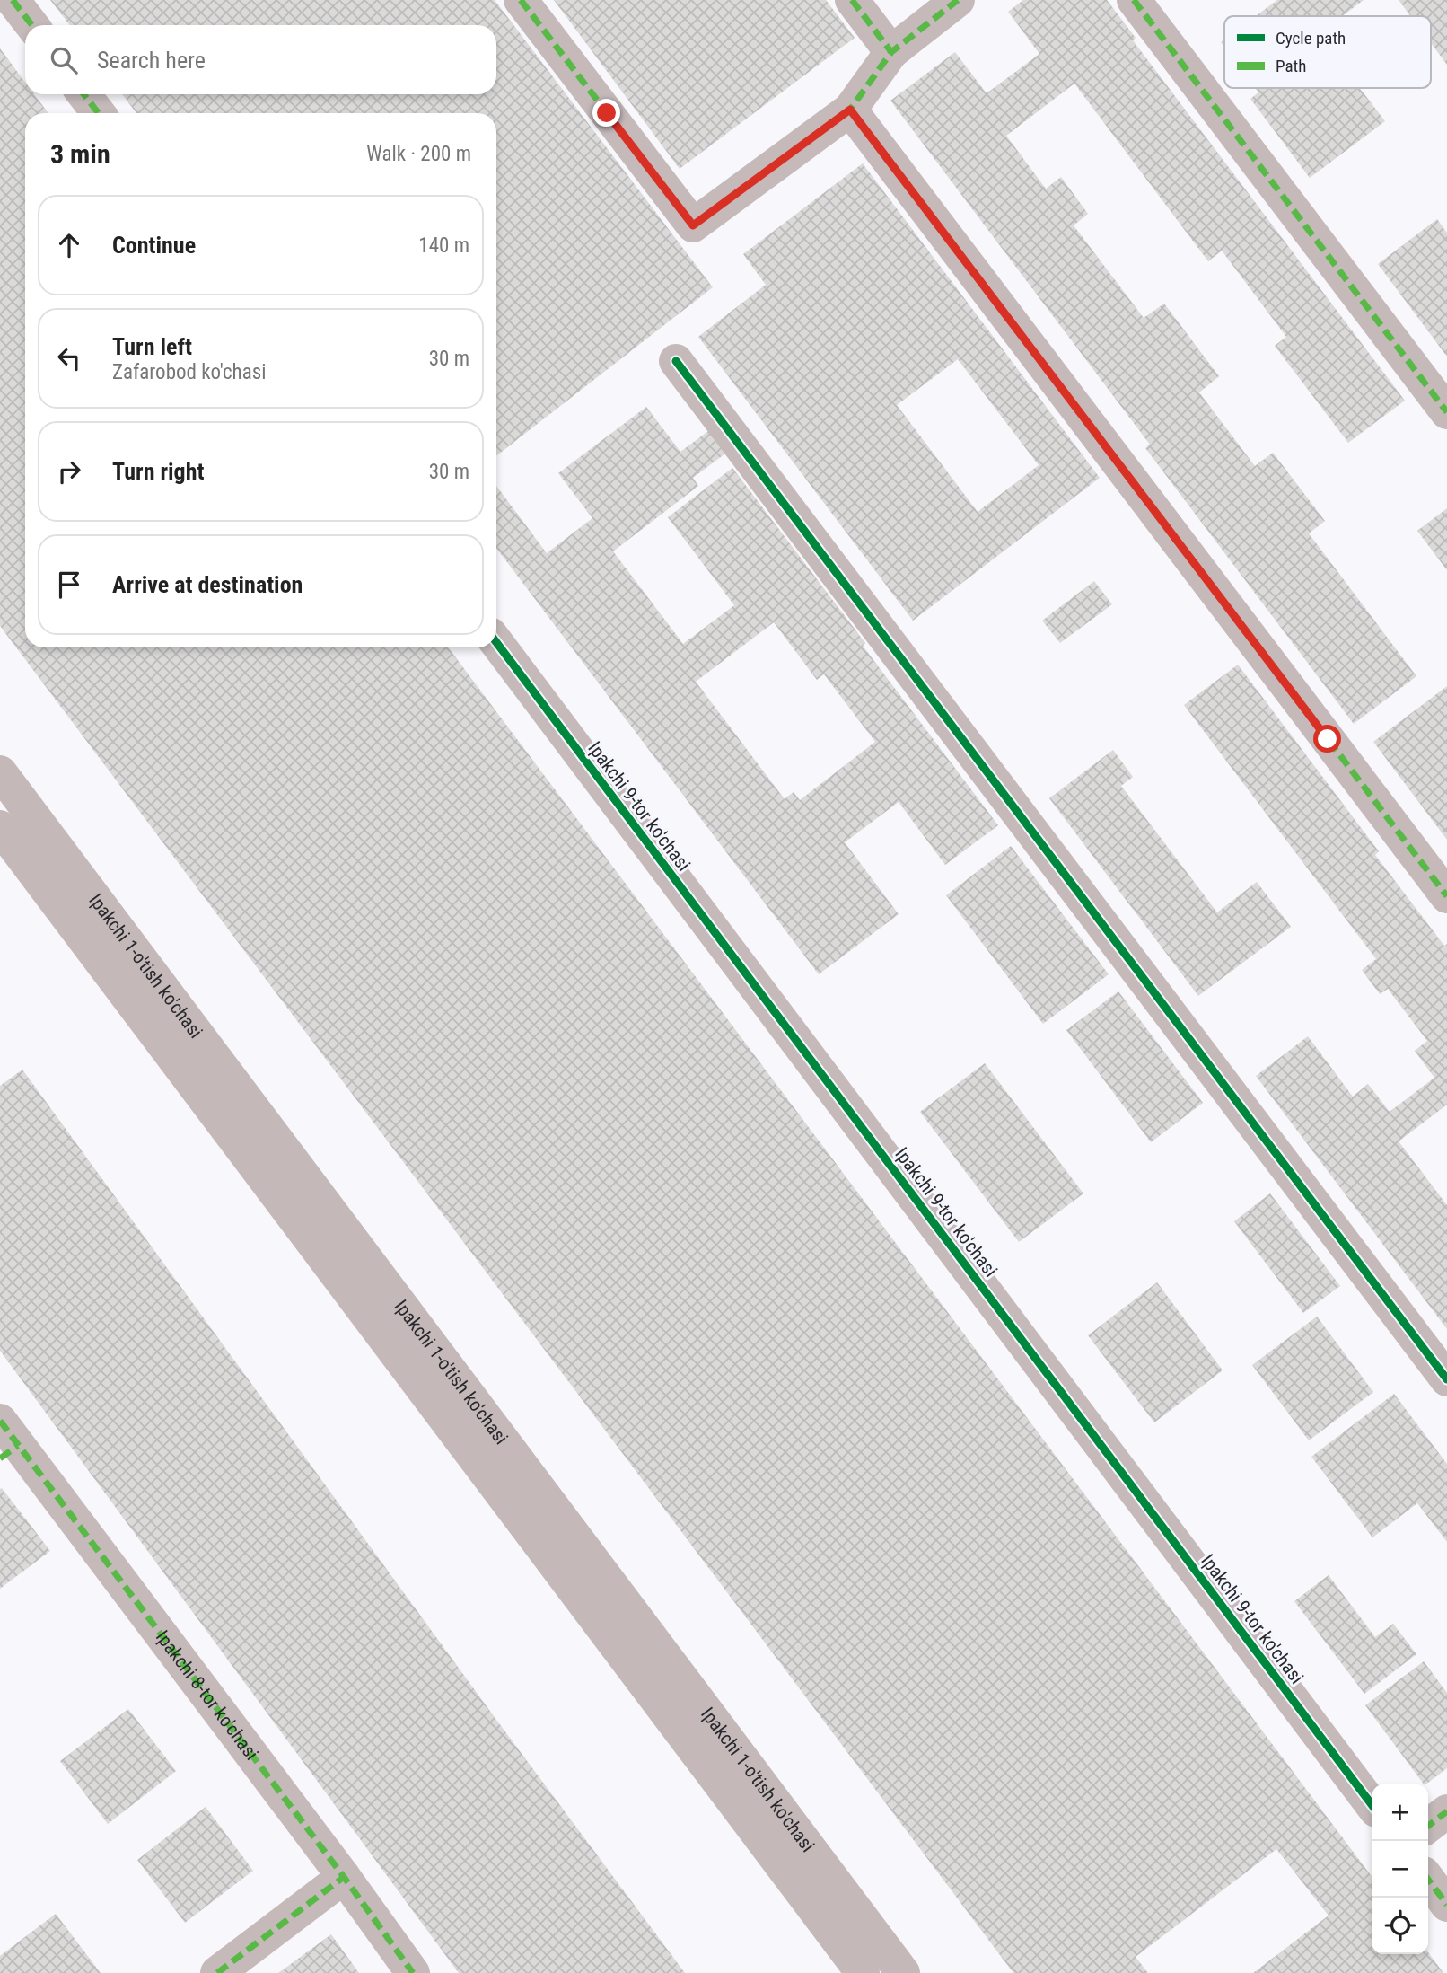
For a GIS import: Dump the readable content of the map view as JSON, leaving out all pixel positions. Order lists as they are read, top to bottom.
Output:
{
  "streets": {
    "main road": ["Ipakchi 1-o'tish ko'chasi"],
    "street": ["Ipakchi 9-tor ko'chasi", "Ipakchi 8-tor ko'chasi"]
  },
  "legend": ["Cycle path", "Path"],
  "page": {
    "search": "Search here",
    "heading": ["3 min", "Walk · 200 m"],
    "list": [
      ["Continue", "140 m"],
      ["Turn left", "Zafarobod ko'chasi", "30 m"],
      ["Turn right", "30 m"],
      "Arrive at destination"
    ],
    "map_buttons": ["+", "−"]
  }
}
